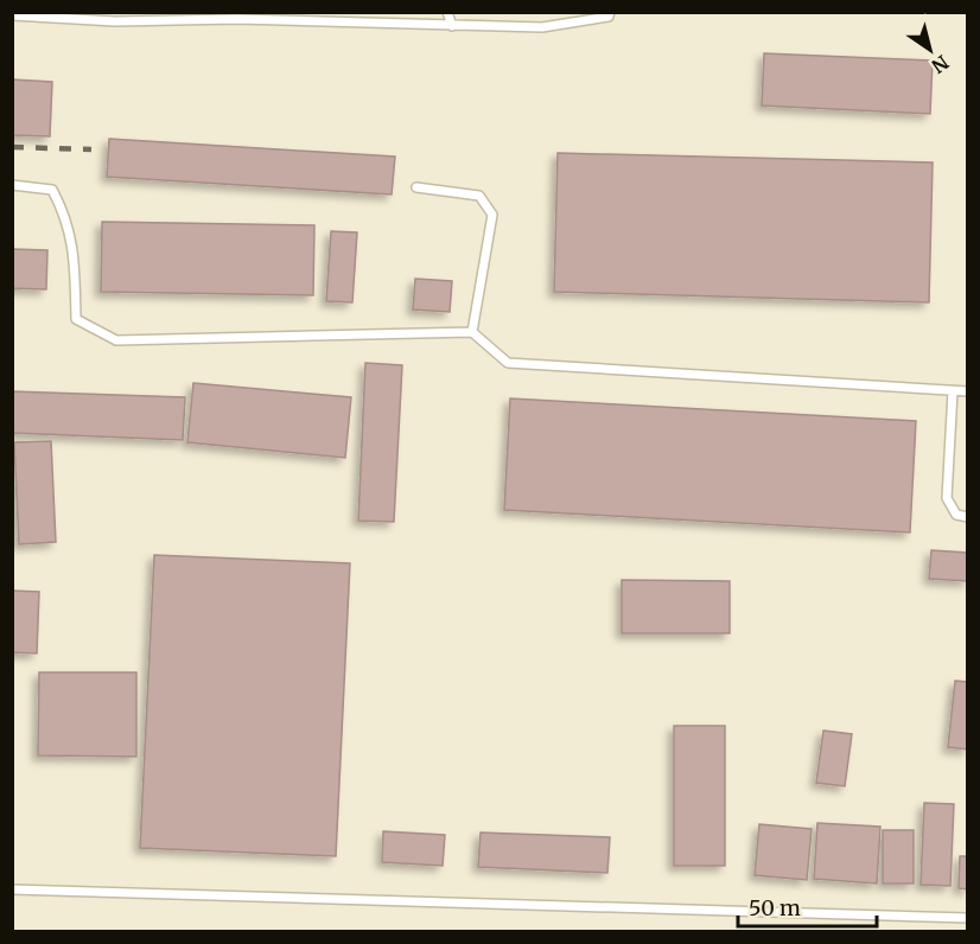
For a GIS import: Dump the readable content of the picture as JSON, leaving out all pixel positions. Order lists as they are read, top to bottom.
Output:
{
  "scale_bar": "50 m",
  "north": "bottom right"
}
